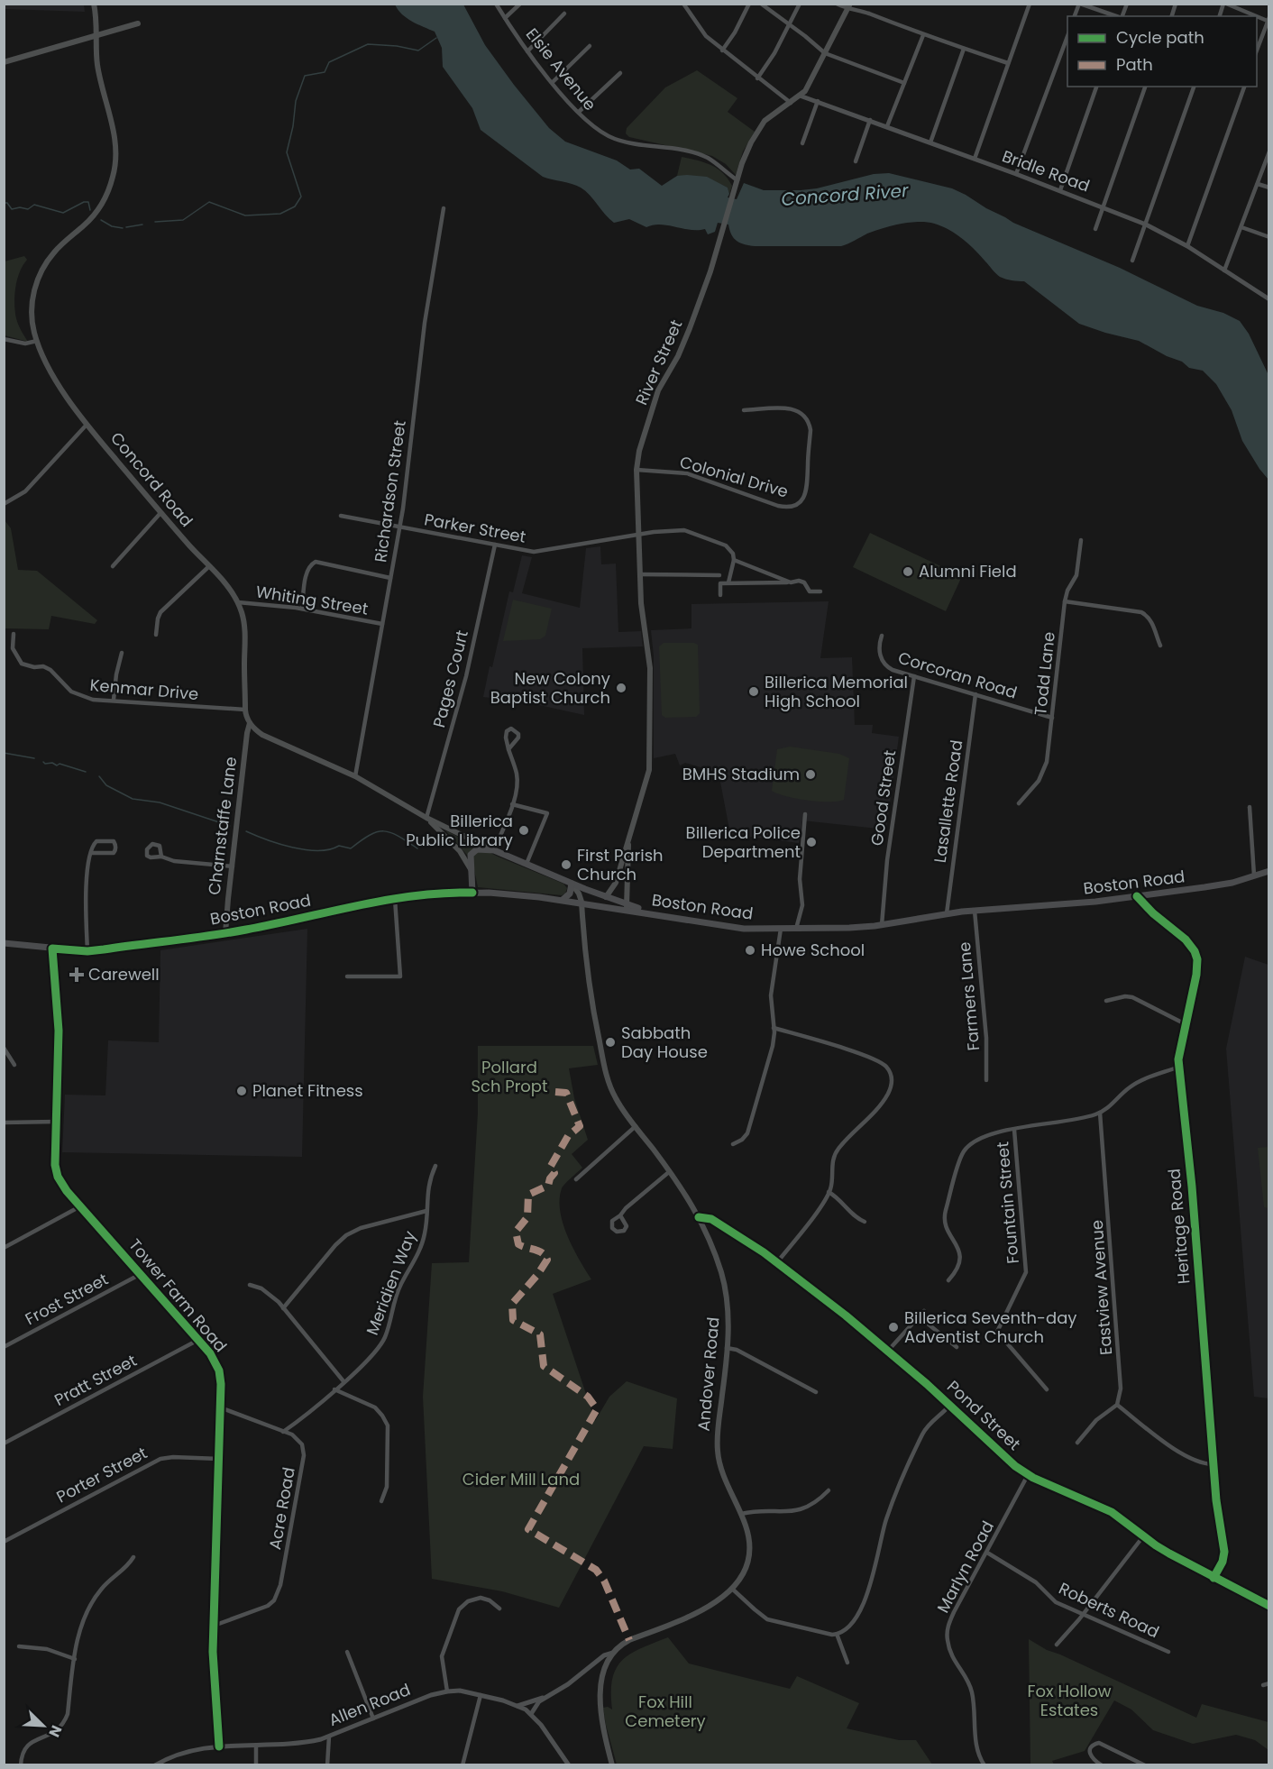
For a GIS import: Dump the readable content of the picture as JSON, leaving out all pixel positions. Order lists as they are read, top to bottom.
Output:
{
  "streets": {
    "main road": [
      "River Street",
      "Concord Road",
      "Charnstaffe Lane",
      "Boston Road",
      "Andover Road"
    ],
    "street": [
      "Elsie Avenue",
      "Bridle Road",
      "Colonial Drive",
      "Richardson Street",
      "Parker Street",
      "Whiting Street",
      "Todd Lane",
      "Corcoran Road",
      "Pages Court",
      "Kenmar Drive",
      "Good Street",
      "Lasallette Road",
      "Farmers Lane",
      "Fountain Street",
      "Heritage Road",
      "Meridien Way",
      "Eastview Avenue",
      "Tower Farm Road",
      "Frost Street",
      "Pratt Street",
      "Pond Street",
      "Porter Street",
      "Acre Road",
      "Marlyn Road",
      "Roberts Road",
      "Allen Road"
    ]
  },
  "crossings": [
    ["Elsie Avenue", "River Street"],
    ["Bridle Road", "River Street"],
    ["River Street", "Colonial Drive"],
    ["River Street", "Parker Street"],
    ["River Street", "Boston Road"],
    ["Concord Road", "Whiting Street"],
    ["Concord Road", "Kenmar Drive"],
    ["Concord Road", "Charnstaffe Lane"],
    ["Richardson Street", "Parker Street"],
    ["Richardson Street", "Whiting Street"],
    ["Parker Street", "Pages Court"],
    ["Todd Lane", "Corcoran Road"],
    ["Corcoran Road", "Good Street"],
    ["Corcoran Road", "Lasallette Road"],
    ["Good Street", "Boston Road"],
    ["Lasallette Road", "Boston Road"],
    ["Charnstaffe Lane", "Boston Road"],
    ["Boston Road", "Farmers Lane"],
    ["Boston Road", "Heritage Road"],
    ["Boston Road", "Tower Farm Road"],
    ["Boston Road", "Andover Road"],
    ["Heritage Road", "Pond Street"],
    ["Meridien Way", "Acre Road"],
    ["Tower Farm Road", "Frost Street"],
    ["Tower Farm Road", "Pratt Street"],
    ["Tower Farm Road", "Porter Street"],
    ["Tower Farm Road", "Acre Road"],
    ["Tower Farm Road", "Allen Road"],
    ["Andover Road", "Pond Street"],
    ["Pond Street", "Marlyn Road"],
    ["Marlyn Road", "Roberts Road"]
  ],
  "water": ["Concord River"],
  "parks": [
    "Pollard Sch Propt",
    "Cider Mill Land",
    "Fox Hollow Estates",
    "Fox Hill Cemetery"
  ],
  "places": {
    "other": [
      "Alumni Field",
      "New Colony Baptist Church",
      "Billerica Memorial High School",
      "BMHS Stadium",
      "Billerica Public Library",
      "Billerica Police Department",
      "First Parish Church",
      "Howe School",
      "Sabbath Day House",
      "Planet Fitness",
      "Billerica Seventh-day Adventist Church"
    ],
    "health": ["Carewell"]
  },
  "legend": ["Cycle path", "Path"],
  "north": "bottom right"
}
